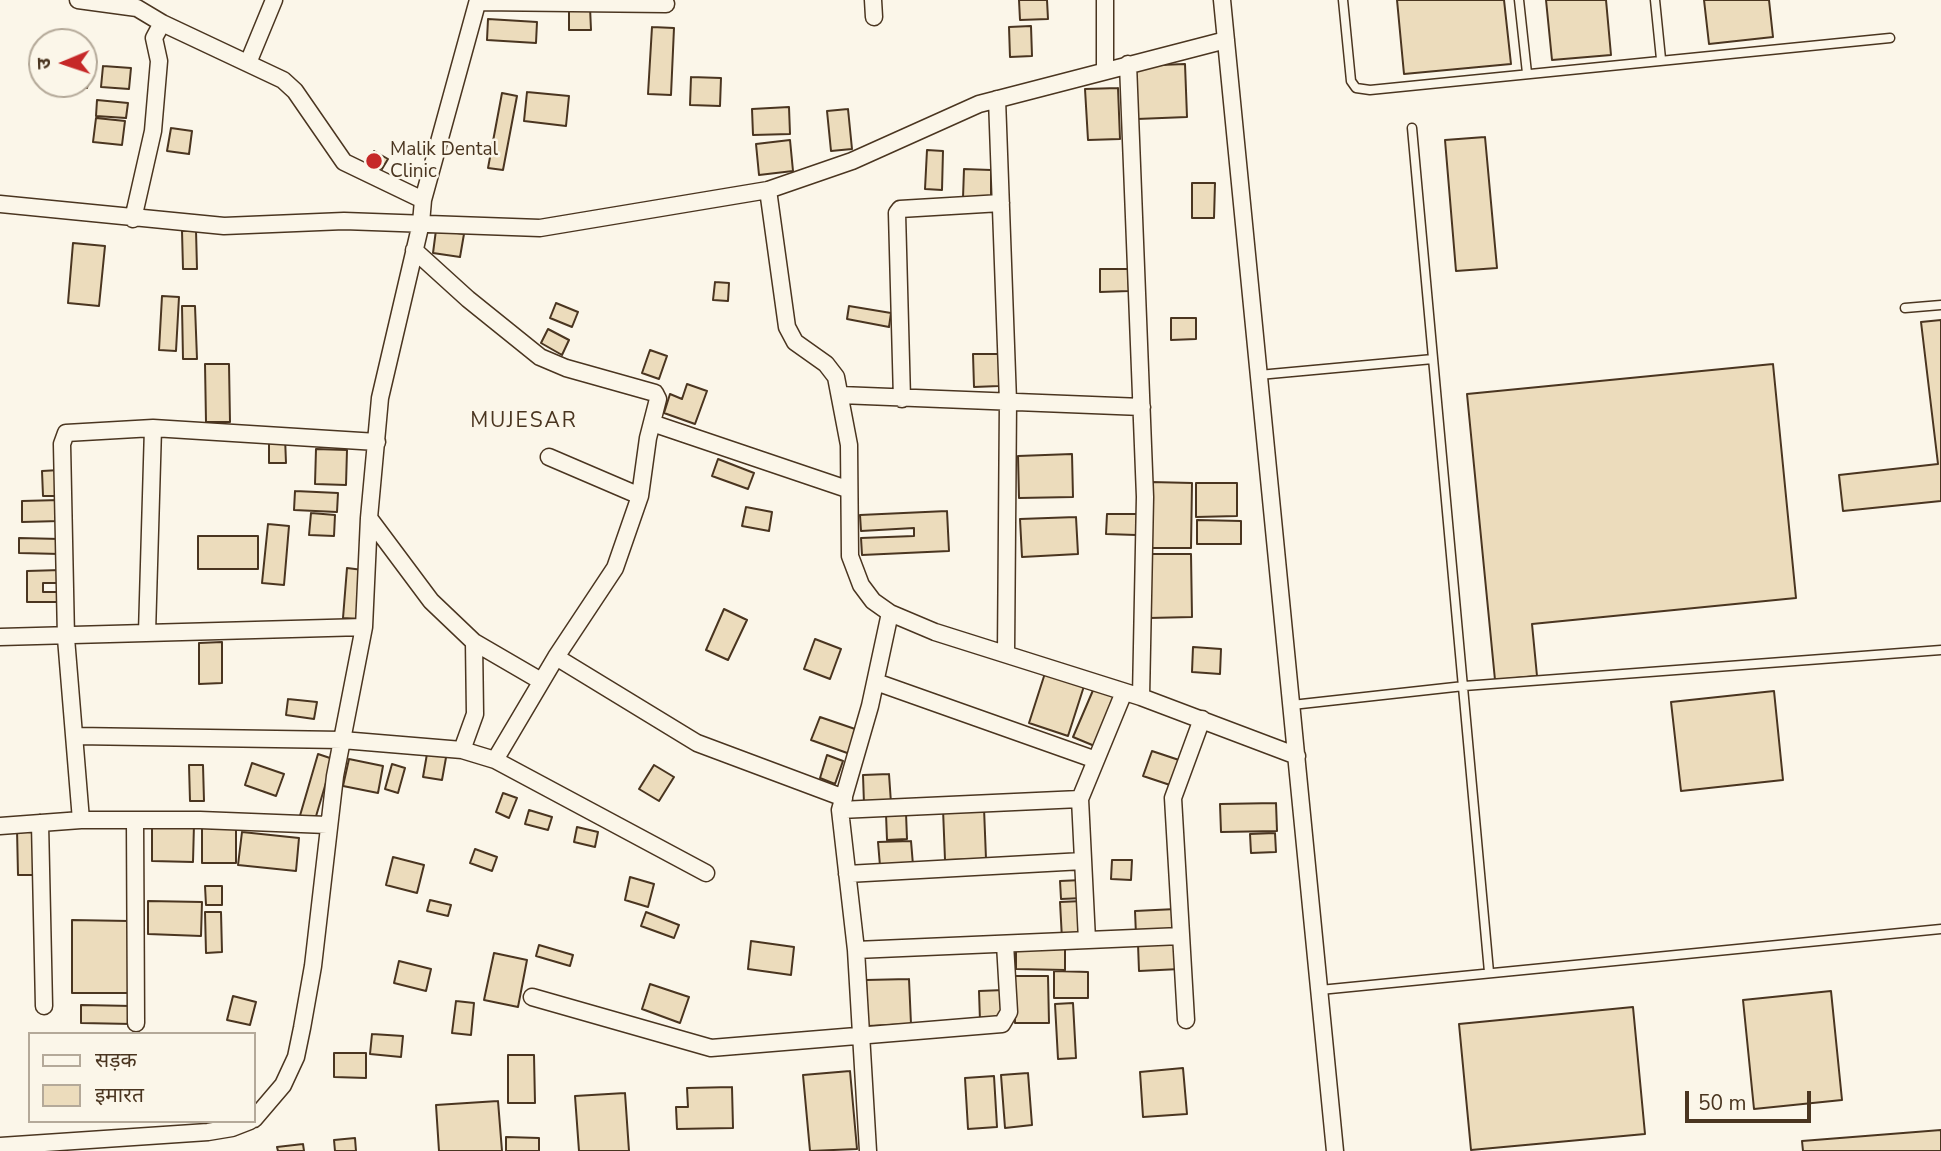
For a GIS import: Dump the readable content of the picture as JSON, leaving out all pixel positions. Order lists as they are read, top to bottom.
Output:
{
  "districts": ["MUJESAR"],
  "places": ["Malik Dental Clinic"],
  "legend": ["सड़क", "इमारत"],
  "scale_bar": "50 m",
  "north": "left"
}
